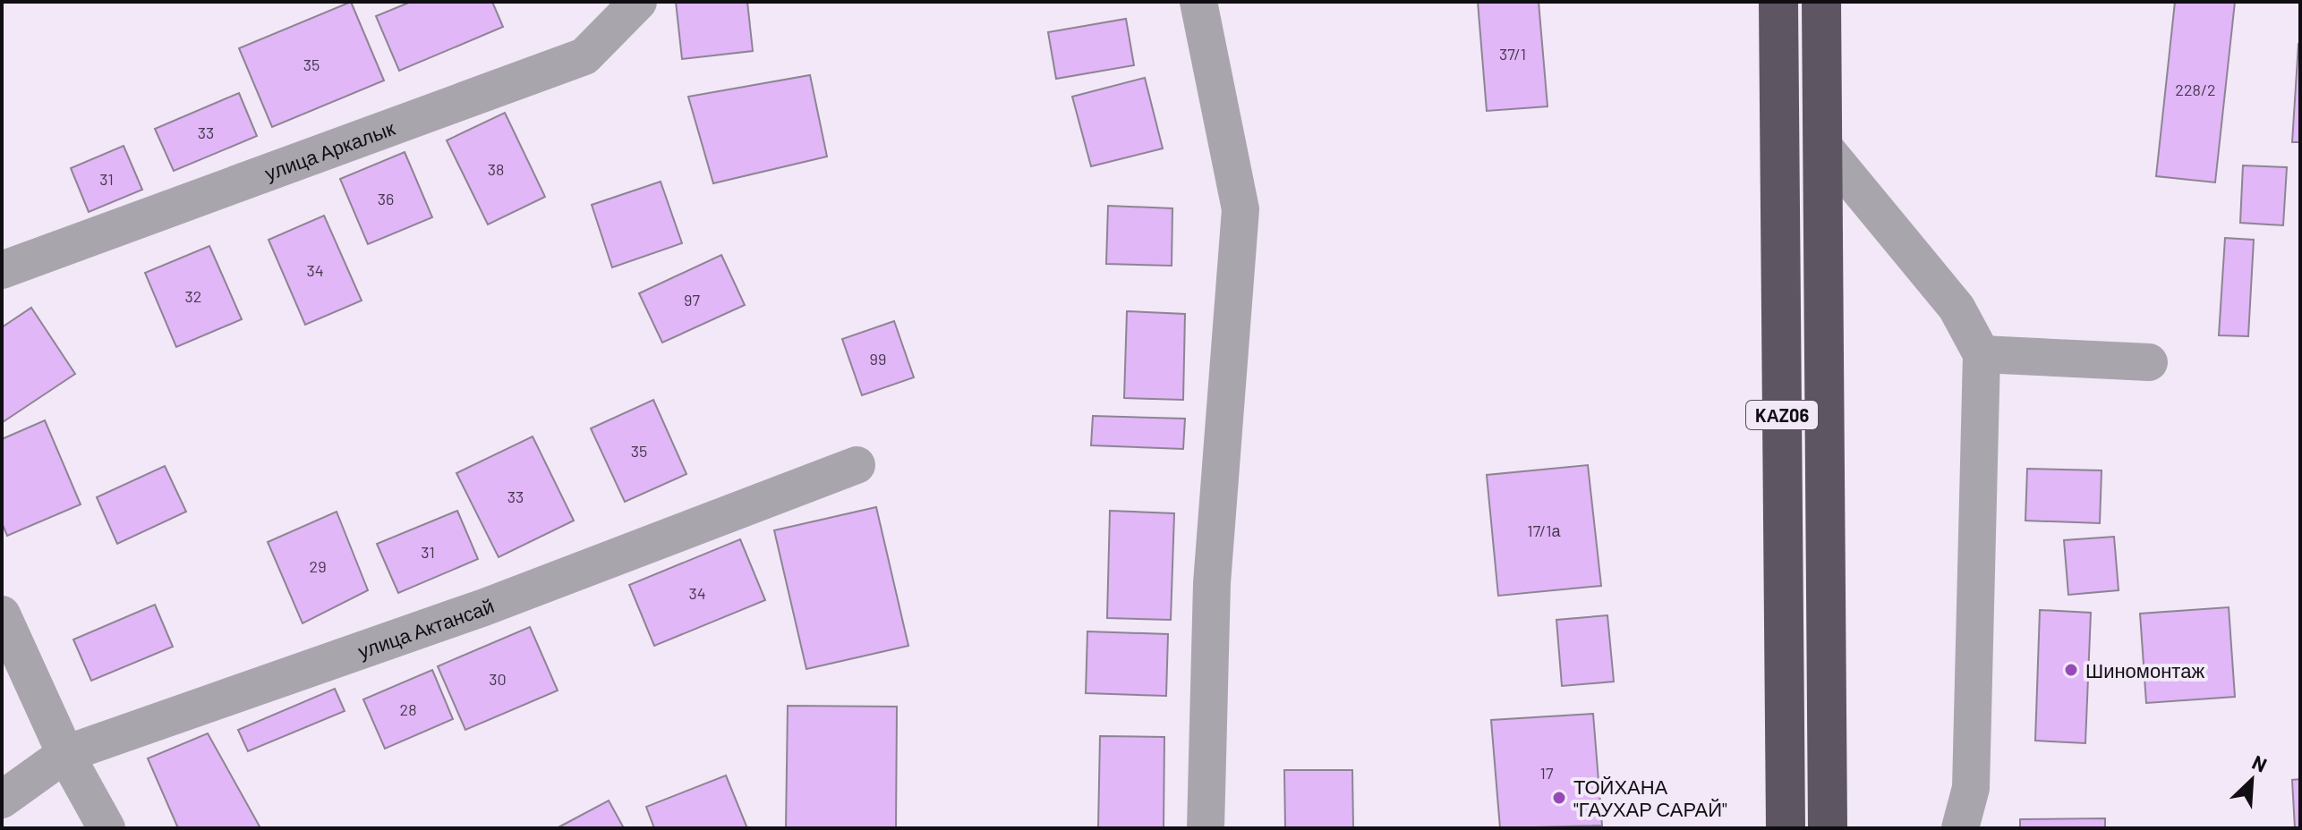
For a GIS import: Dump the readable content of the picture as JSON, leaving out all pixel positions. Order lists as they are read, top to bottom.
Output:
{
  "streets": {
    "highway": ["KАZ06"],
    "street": ["улица Аркалык", "улица Актансай"]
  },
  "places": ["Шиномонтаж", "ТОЙХАНА \"ГАУХАР САРАЙ\""],
  "house_numbers": [
    "37/1",
    "35",
    "228/2",
    "33",
    "38",
    "31",
    "36",
    "34",
    "32",
    "97",
    "99",
    "35",
    "33",
    "17/1а",
    "31",
    "29",
    "34",
    "30",
    "28",
    "17"
  ],
  "north": "top right"
}
